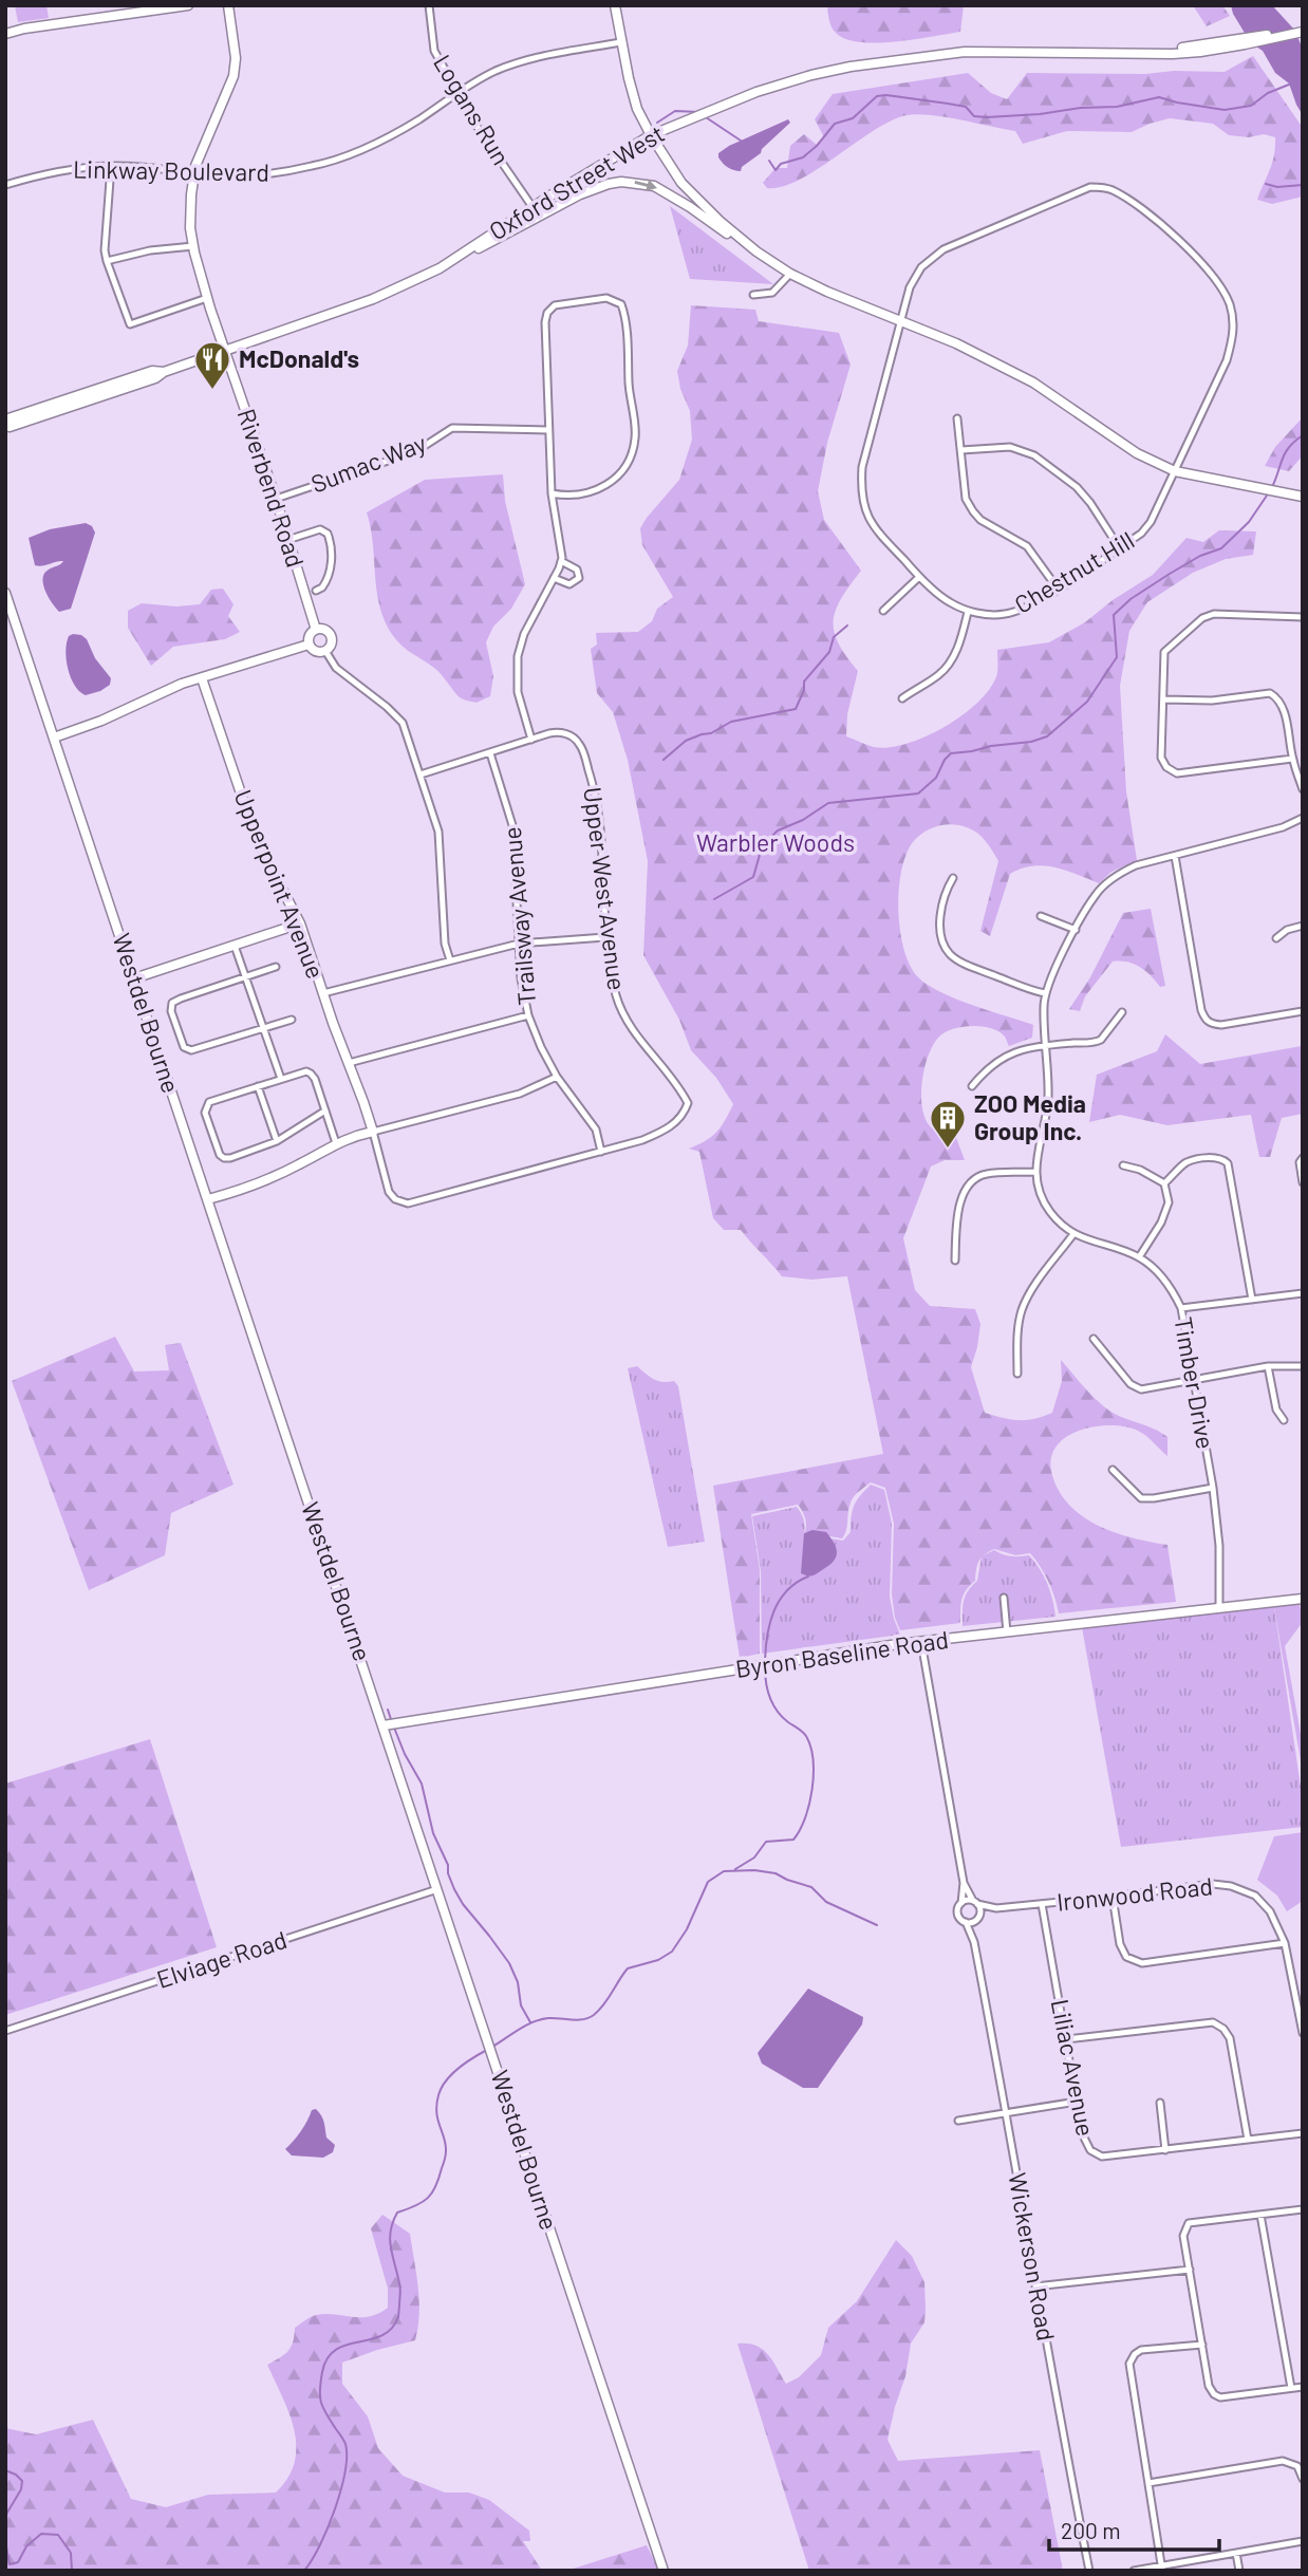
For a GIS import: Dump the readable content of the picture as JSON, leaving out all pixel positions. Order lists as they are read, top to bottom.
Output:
{
  "streets": {
    "main road": [
      "Oxford Street West",
      "Riverbend Road",
      "Upperpoint Avenue",
      "Westdel Bourne",
      "Byron Baseline Road"
    ],
    "street": [
      "Logans Run",
      "Linkway Boulevard",
      "Sumac Way",
      "Chestnut Hill",
      "Upper West Avenue",
      "Trailsway Avenue",
      "Timber Drive",
      "Ironwood Road",
      "Elviage Road",
      "Liliac Avenue",
      "Wickerson Road"
    ]
  },
  "crossings": [
    ["Logans Run", "Linkway Boulevard"],
    ["Logans Run", "Oxford Street West"],
    ["Linkway Boulevard", "Riverbend Road"],
    ["Oxford Street West", "Riverbend Road"],
    ["Sumac Way", "Riverbend Road"],
    ["Upperpoint Avenue", "Upper West Avenue"],
    ["Upper West Avenue", "Trailsway Avenue"],
    ["Westdel Bourne", "Byron Baseline Road"],
    ["Westdel Bourne", "Elviage Road"],
    ["Timber Drive", "Byron Baseline Road"],
    ["Ironwood Road", "Liliac Avenue"],
    ["Ironwood Road", "Wickerson Road"]
  ],
  "parks": ["Warbler Woods"],
  "places": {
    "restaurant": ["McDonald's"],
    "building": ["ZOO Media Group Inc."]
  },
  "scale_bar": "200 m"
}
